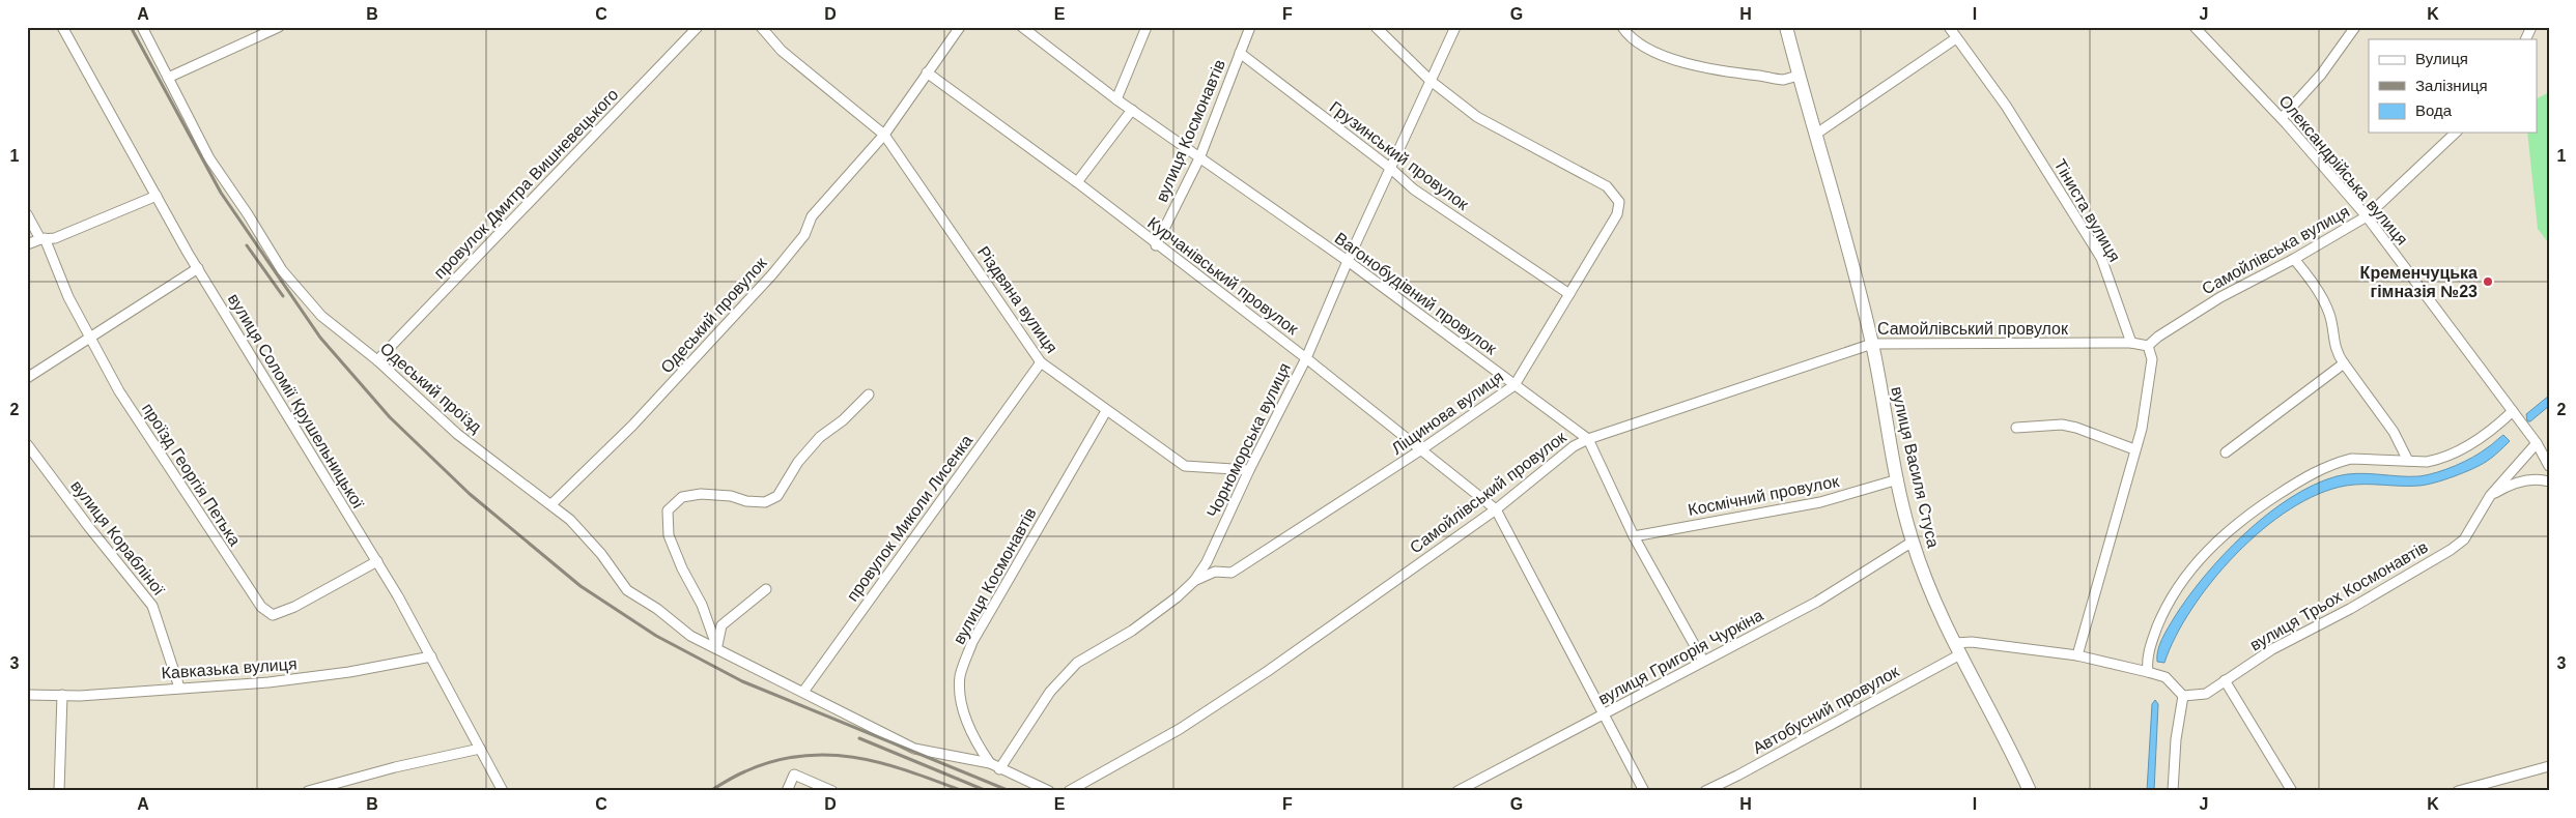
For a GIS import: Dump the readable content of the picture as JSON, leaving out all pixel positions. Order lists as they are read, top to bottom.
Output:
{
  "streets": {
    "main road": ["вулиця Василя Стуса"],
    "street": [
      "вулиця Космонавтів",
      "Грузинський провулок",
      "Олександрійська вулиця",
      "провулок Дмитра Вишневецького",
      "Тіниста вулиця",
      "Самойлівська вулиця",
      "Курчанівський провулок",
      "Вагонобудівний провулок",
      "Різдвяна вулиця",
      "Одеський провулок",
      "Самойлівський провулок",
      "Одеський проїзд",
      "вулиця Соломії Крушельницької",
      "Ліщинова вулиця",
      "Чорноморська вулиця",
      "проїзд Георгія Петька",
      "Космічний провулок",
      "провулок Миколи Лисенка",
      "вулиця Корабліної",
      "вулиця Трьох Космонавтів",
      "вулиця Григорія Чуркіна",
      "Кавказька вулиця",
      "Автобусний провулок"
    ]
  },
  "crossings": [
    ["вулиця Космонавтів", "Грузинський провулок"],
    ["вулиця Космонавтів", "Курчанівський провулок"],
    ["вулиця Космонавтів", "Вагонобудівний провулок"],
    ["вулиця Космонавтів", "Різдвяна вулиця"],
    ["вулиця Космонавтів", "Одеський проїзд"],
    ["Грузинський провулок", "Ліщинова вулиця"],
    ["Грузинський провулок", "Чорноморська вулиця"],
    ["Олександрійська вулиця", "Самойлівська вулиця"],
    ["Олександрійська вулиця", "вулиця Трьох Космонавтів"],
    ["провулок Дмитра Вишневецького", "Одеський проїзд"],
    ["Тіниста вулиця", "Самойлівський провулок"],
    ["Курчанівський провулок", "Самойлівський провулок"],
    ["Курчанівський провулок", "Ліщинова вулиця"],
    ["Курчанівський провулок", "Чорноморська вулиця"],
    ["Вагонобудівний провулок", "Самойлівський провулок"],
    ["Вагонобудівний провулок", "Ліщинова вулиця"],
    ["Вагонобудівний провулок", "Чорноморська вулиця"],
    ["Вагонобудівний провулок", "Космічний провулок"],
    ["Вагонобудівний провулок", "вулиця Григорія Чуркіна"],
    ["Різдвяна вулиця", "Одеський провулок"],
    ["Різдвяна вулиця", "Чорноморська вулиця"],
    ["Різдвяна вулиця", "провулок Миколи Лисенка"],
    ["Одеський провулок", "Одеський проїзд"],
    ["Самойлівський провулок", "вулиця Василя Стуса"],
    ["Одеський проїзд", "провулок Миколи Лисенка"],
    ["вулиця Соломії Крушельницької", "проїзд Георгія Петька"],
    ["вулиця Соломії Крушельницької", "Кавказька вулиця"],
    ["Ліщинова вулиця", "Чорноморська вулиця"],
    ["вулиця Василя Стуса", "Космічний провулок"],
    ["вулиця Василя Стуса", "вулиця Григорія Чуркіна"],
    ["вулиця Василя Стуса", "Автобусний провулок"],
    ["вулиця Корабліної", "Кавказька вулиця"]
  ],
  "places": ["Кременчуцька гімназія №23"],
  "legend": ["Вулиця", "Залізниця", "Вода"],
  "grid": {
    "columns": [
      "A",
      "B",
      "C",
      "D",
      "E",
      "F",
      "G",
      "H",
      "I",
      "J",
      "K"
    ],
    "rows": ["1", "2", "3"]
  }
}
